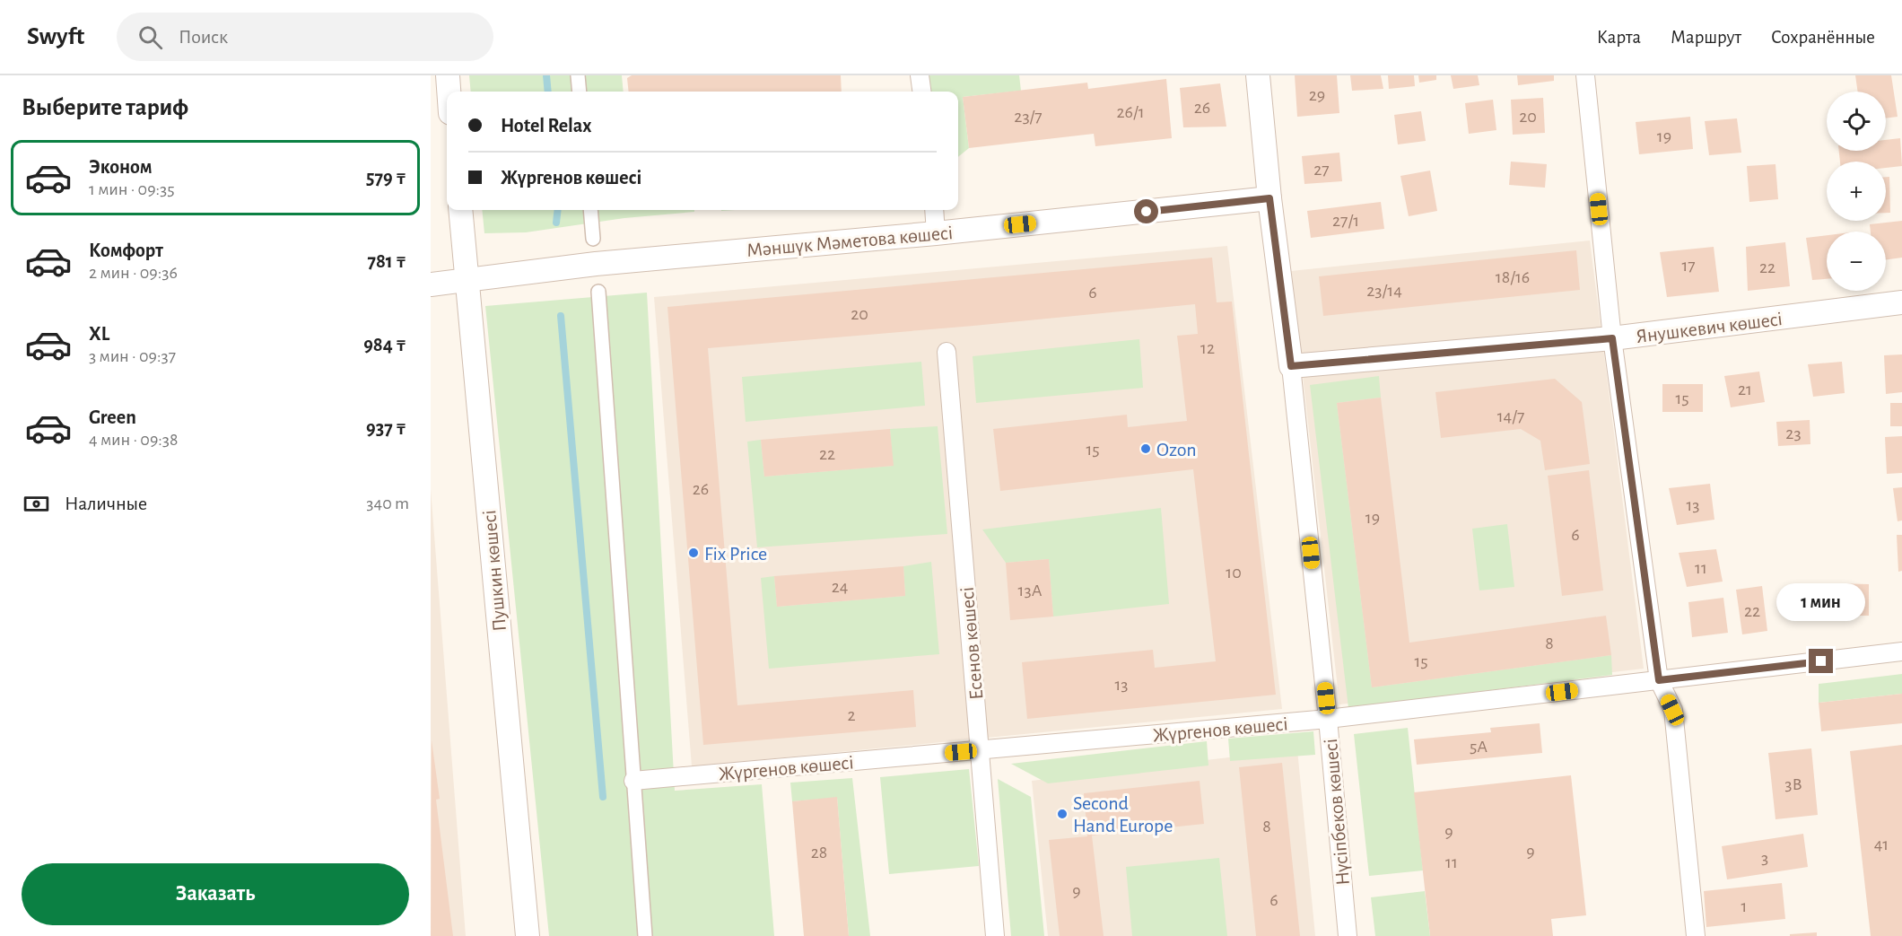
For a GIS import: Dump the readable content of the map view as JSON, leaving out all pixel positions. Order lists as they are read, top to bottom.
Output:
{
  "streets": {
    "street": [
      "Мәншүк Мәметова көшесі",
      "Янушкевич көшесі",
      "Пушкин көшесі",
      "Есенов көшесі",
      "Жүргенов көшесі",
      "Нүсіпбеков көшесі"
    ]
  },
  "crossings": [
    ["Мәншүк Мәметова көшесі", "Пушкин көшесі"],
    ["Янушкевич көшесі", "Нүсіпбеков көшесі"],
    ["Есенов көшесі", "Жүргенов көшесі"],
    ["Жүргенов көшесі", "Нүсіпбеков көшесі"]
  ],
  "places": ["Ozon", "Fix Price", "Second Hand Europe"],
  "house_numbers": [
    "29",
    "26",
    "26/1",
    "23/7",
    "20",
    "19",
    "27",
    "27/1",
    "17",
    "22",
    "18/16",
    "23/14",
    "6",
    "20",
    "12",
    "21",
    "15",
    "14/7",
    "23",
    "15",
    "22",
    "26",
    "13",
    "19",
    "6",
    "11",
    "10",
    "24",
    "13А",
    "22",
    "8",
    "15",
    "13",
    "2",
    "5А",
    "3В",
    "8",
    "9",
    "41",
    "9",
    "28",
    "3",
    "11",
    "9",
    "6",
    "1"
  ],
  "page": {
    "header": "Swyft",
    "search": "Поиск",
    "nav": ["Карта", "Маршрут", "Сохранённые"],
    "heading": "Выберите тариф",
    "map_buttons": ["+", "−"],
    "banner": ["Hotel Relax", "Жүргенов көшесі"],
    "list": [
      {
        "name": "Эконом",
        "note": "1 мин · 09:35",
        "value": "579 ₸"
      },
      {
        "name": "Комфорт",
        "note": "2 мин · 09:36",
        "value": "781 ₸"
      },
      {
        "name": "XL",
        "note": "3 мин · 09:37",
        "value": "984 ₸"
      },
      {
        "name": "Green",
        "note": "4 мин · 09:38",
        "value": "937 ₸"
      }
    ],
    "pay": ["Наличные", "340 m"],
    "bubble": "1 мин",
    "buttons": "Заказать"
  }
}
